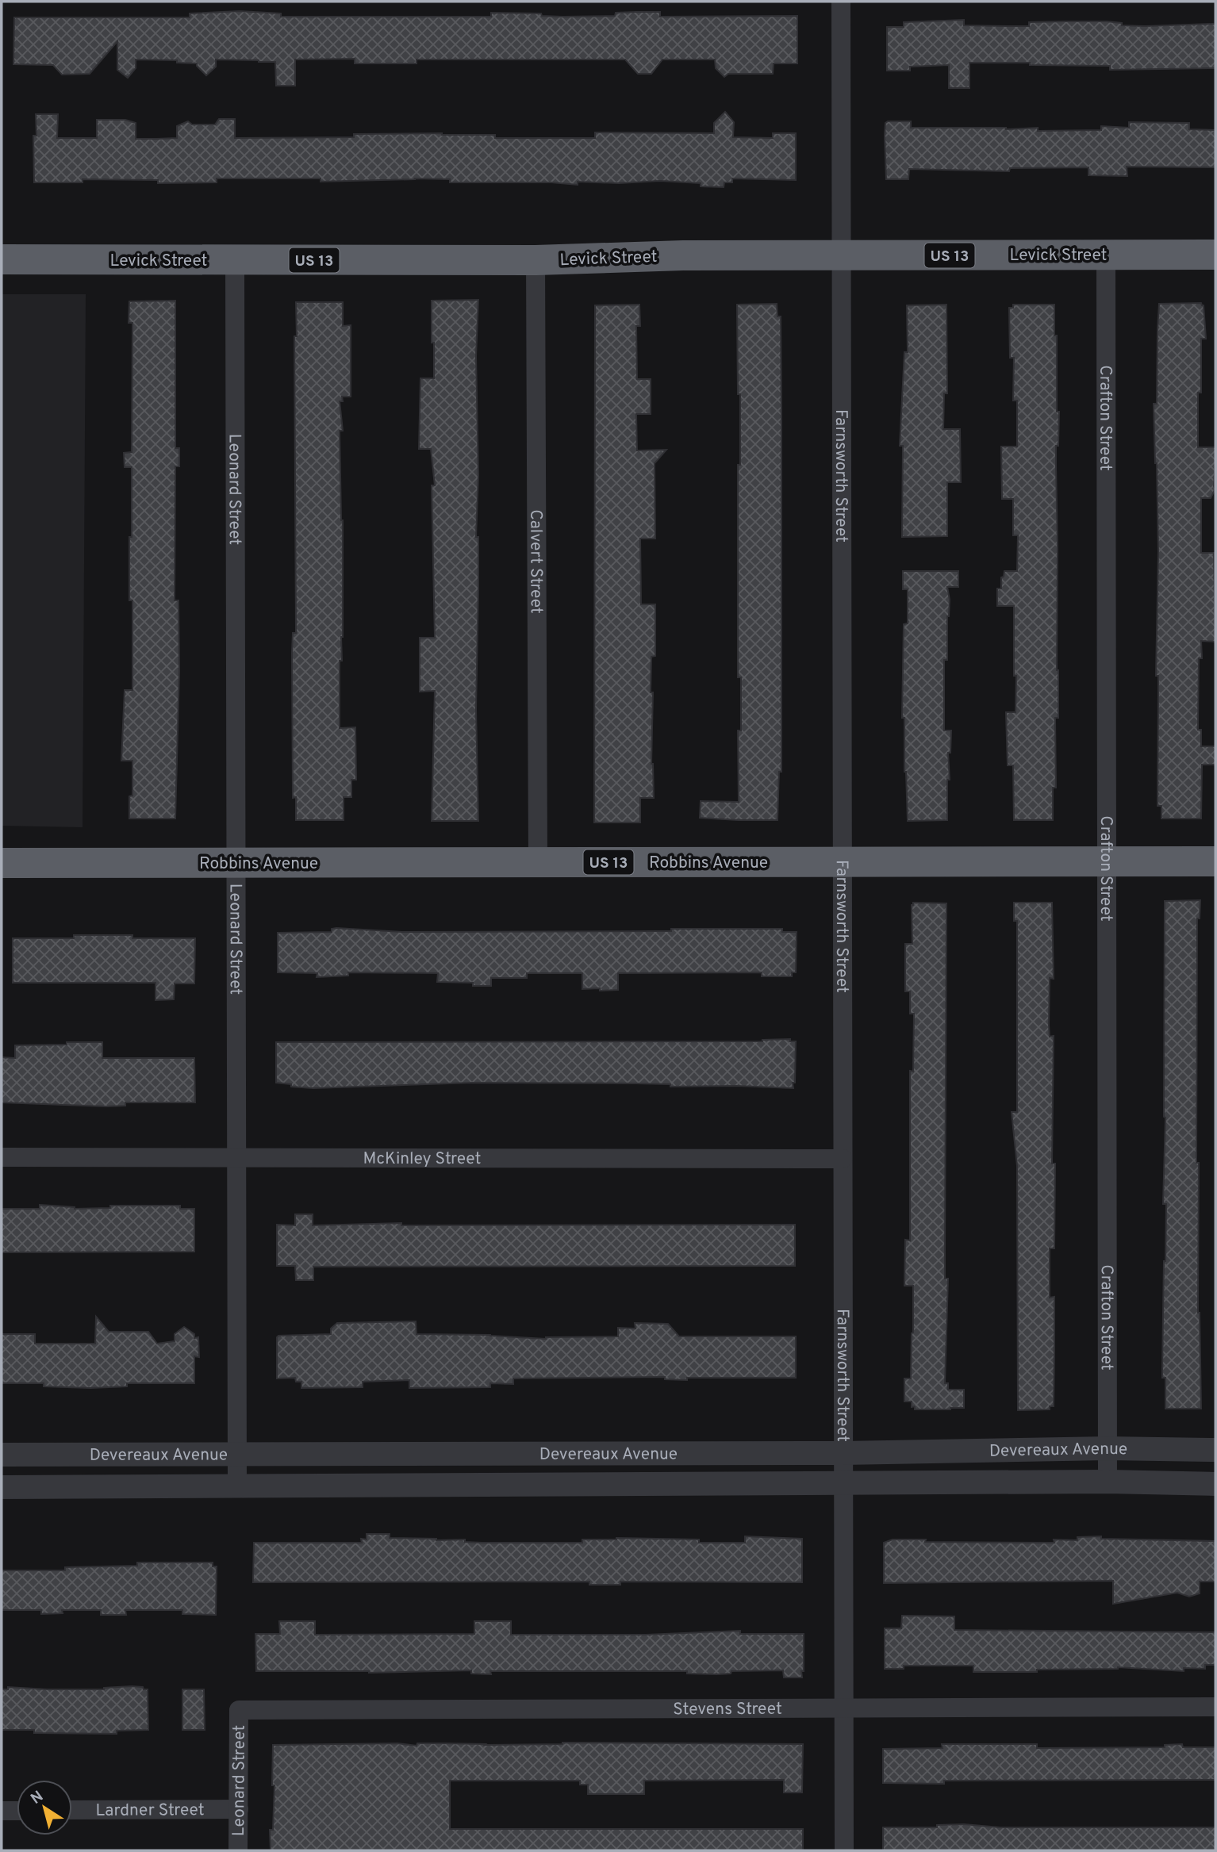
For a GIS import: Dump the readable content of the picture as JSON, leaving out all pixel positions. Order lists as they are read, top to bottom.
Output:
{
  "streets": {
    "highway": ["Levick Street", "US 13", "Robbins Avenue"],
    "street": [
      "Crafton Street",
      "Farnsworth Street",
      "Leonard Street",
      "Calvert Street",
      "McKinley Street",
      "Devereaux Avenue",
      "Stevens Street",
      "Lardner Street"
    ]
  },
  "crossings": [
    ["Levick Street", "Crafton Street"],
    ["Levick Street", "Farnsworth Street"],
    ["Levick Street", "Leonard Street"],
    ["Levick Street", "Calvert Street"],
    ["Crafton Street", "Robbins Avenue"],
    ["Crafton Street", "Devereaux Avenue"],
    ["Farnsworth Street", "Robbins Avenue"],
    ["Farnsworth Street", "McKinley Street"],
    ["Farnsworth Street", "Devereaux Avenue"],
    ["Farnsworth Street", "Stevens Street"],
    ["Leonard Street", "Robbins Avenue"],
    ["Leonard Street", "McKinley Street"],
    ["Leonard Street", "Devereaux Avenue"],
    ["Leonard Street", "Stevens Street"],
    ["Leonard Street", "Lardner Street"],
    ["Calvert Street", "Robbins Avenue"]
  ],
  "north": "top left"
}
